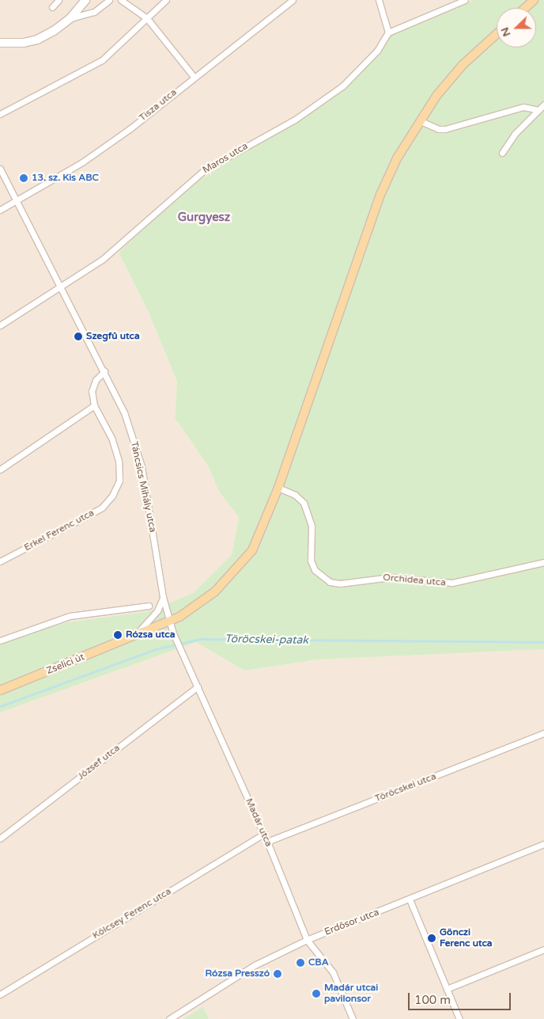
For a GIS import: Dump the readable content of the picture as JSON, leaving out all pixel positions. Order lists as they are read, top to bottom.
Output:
{
  "streets": {
    "main road": ["Zselici út"],
    "street": [
      "Tisza utca",
      "Maros utca",
      "Táncsics Mihály utca",
      "Erkel Ferenc utca",
      "Orchidea utca",
      "József utca",
      "Töröcskei utca",
      "Madár utca",
      "Kölcsey Ferenc utca",
      "Erdősor utca"
    ]
  },
  "crossings": [
    ["Tisza utca", "Táncsics Mihály utca"],
    ["Maros utca", "Táncsics Mihály utca"],
    ["Táncsics Mihály utca", "Zselici út"],
    ["Táncsics Mihály utca", "Madár utca"],
    ["Orchidea utca", "Zselici út"],
    ["Zselici út", "Madár utca"],
    ["József utca", "Madár utca"],
    ["Töröcskei utca", "Madár utca"],
    ["Madár utca", "Kölcsey Ferenc utca"],
    ["Madár utca", "Erdősor utca"]
  ],
  "districts": ["Gurgyesz"],
  "water": ["Töröcskei-patak"],
  "places": [
    "13. sz. Kis ABC",
    "Szegfű utca",
    "Rózsa utca",
    "Gönczi Ferenc utca",
    "CBA",
    "Rózsa Presszó",
    "Madár utcai pavilonsor"
  ],
  "scale_bar": "100 m",
  "north": "left"
}
